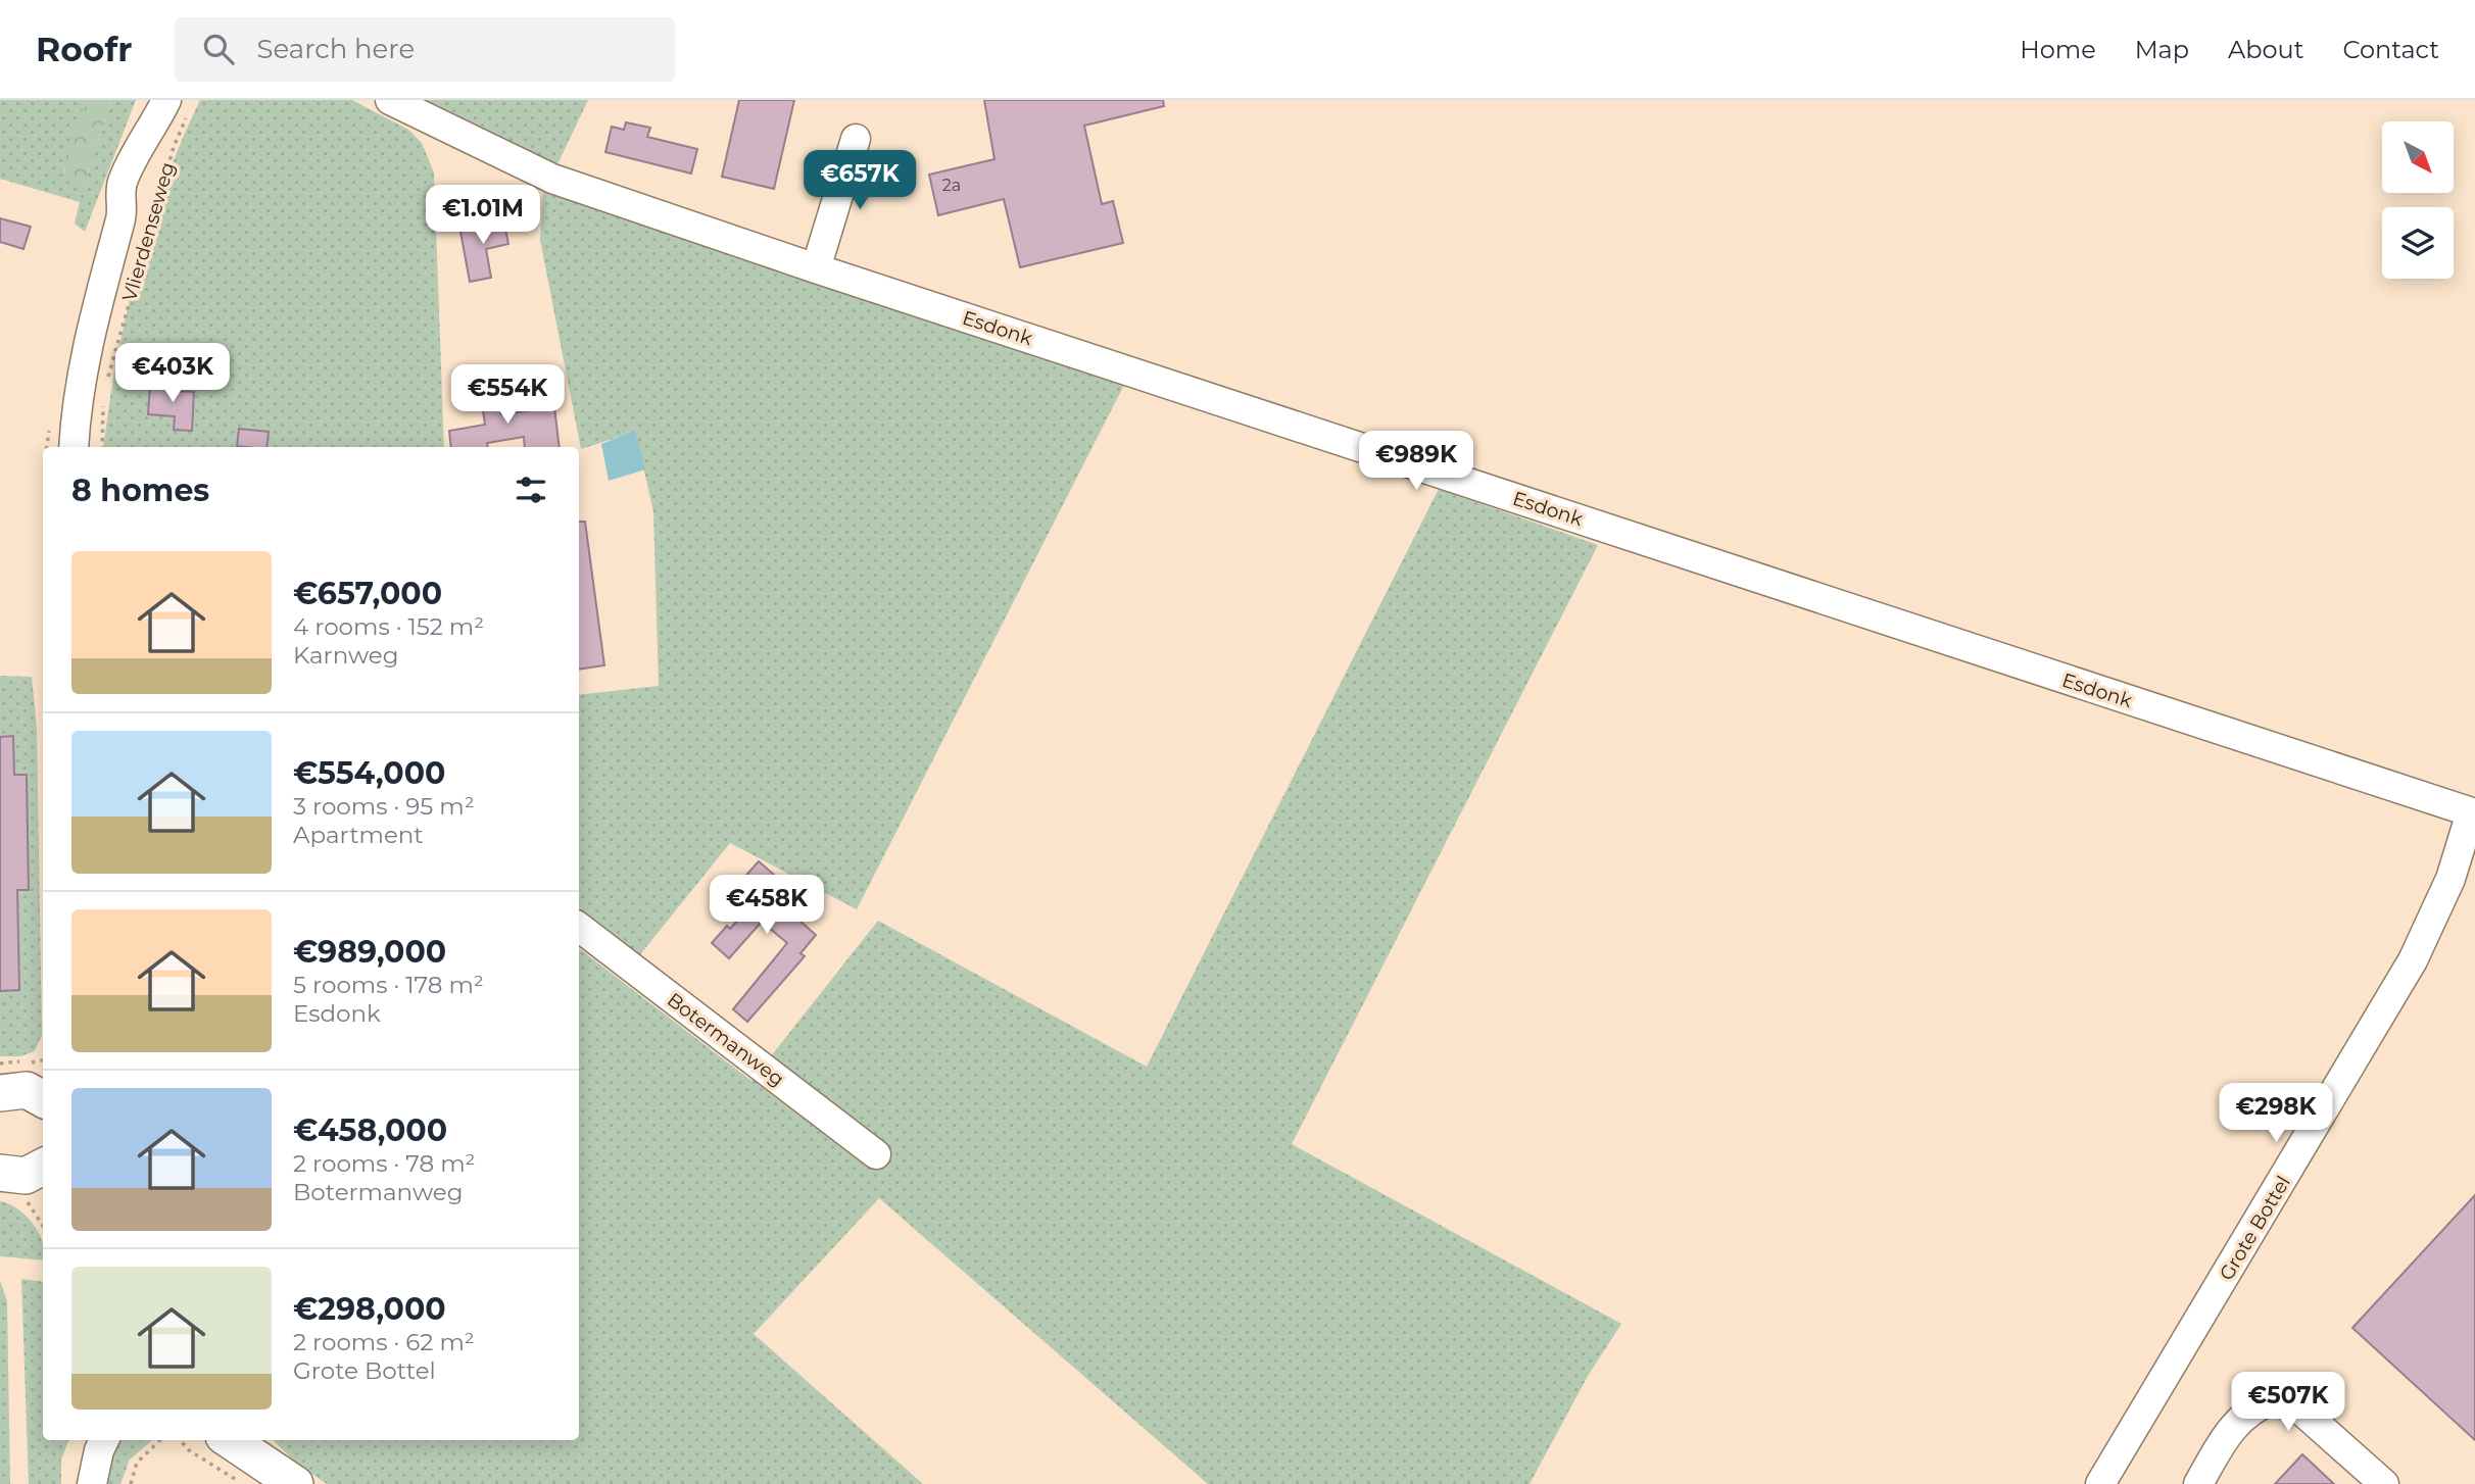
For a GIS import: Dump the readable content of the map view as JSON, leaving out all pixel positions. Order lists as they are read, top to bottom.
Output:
{
  "streets": {
    "street": [
      "Vlierdenseweg",
      "Esdonk",
      "Botermanweg",
      "Grote Bottel"
    ]
  },
  "crossings": [
    ["Esdonk", "Grote Bottel"]
  ],
  "house_numbers": ["2a"],
  "north": "bottom right",
  "page": {
    "header": "Roofr",
    "search": "Search here",
    "nav": [
      "Home",
      "Map",
      "About",
      "Contact"
    ],
    "price": [
      "€657K",
      "€1.01M",
      "€403K",
      "€554K",
      "€989K",
      "€458K",
      "€298K",
      "€507K"
    ],
    "heading": "8 homes",
    "list": [
      {
        "name": "€657,000",
        "note": "4 rooms · 152 m² · Karnweg"
      },
      {
        "name": "€554,000",
        "note": "3 rooms · 95 m² · Apartment"
      },
      {
        "name": "€989,000",
        "note": "5 rooms · 178 m² · Esdonk"
      },
      {
        "name": "€458,000",
        "note": "2 rooms · 78 m² · Botermanweg"
      },
      {
        "name": "€298,000",
        "note": "2 rooms · 62 m² · Grote Bottel"
      }
    ]
  }
}
